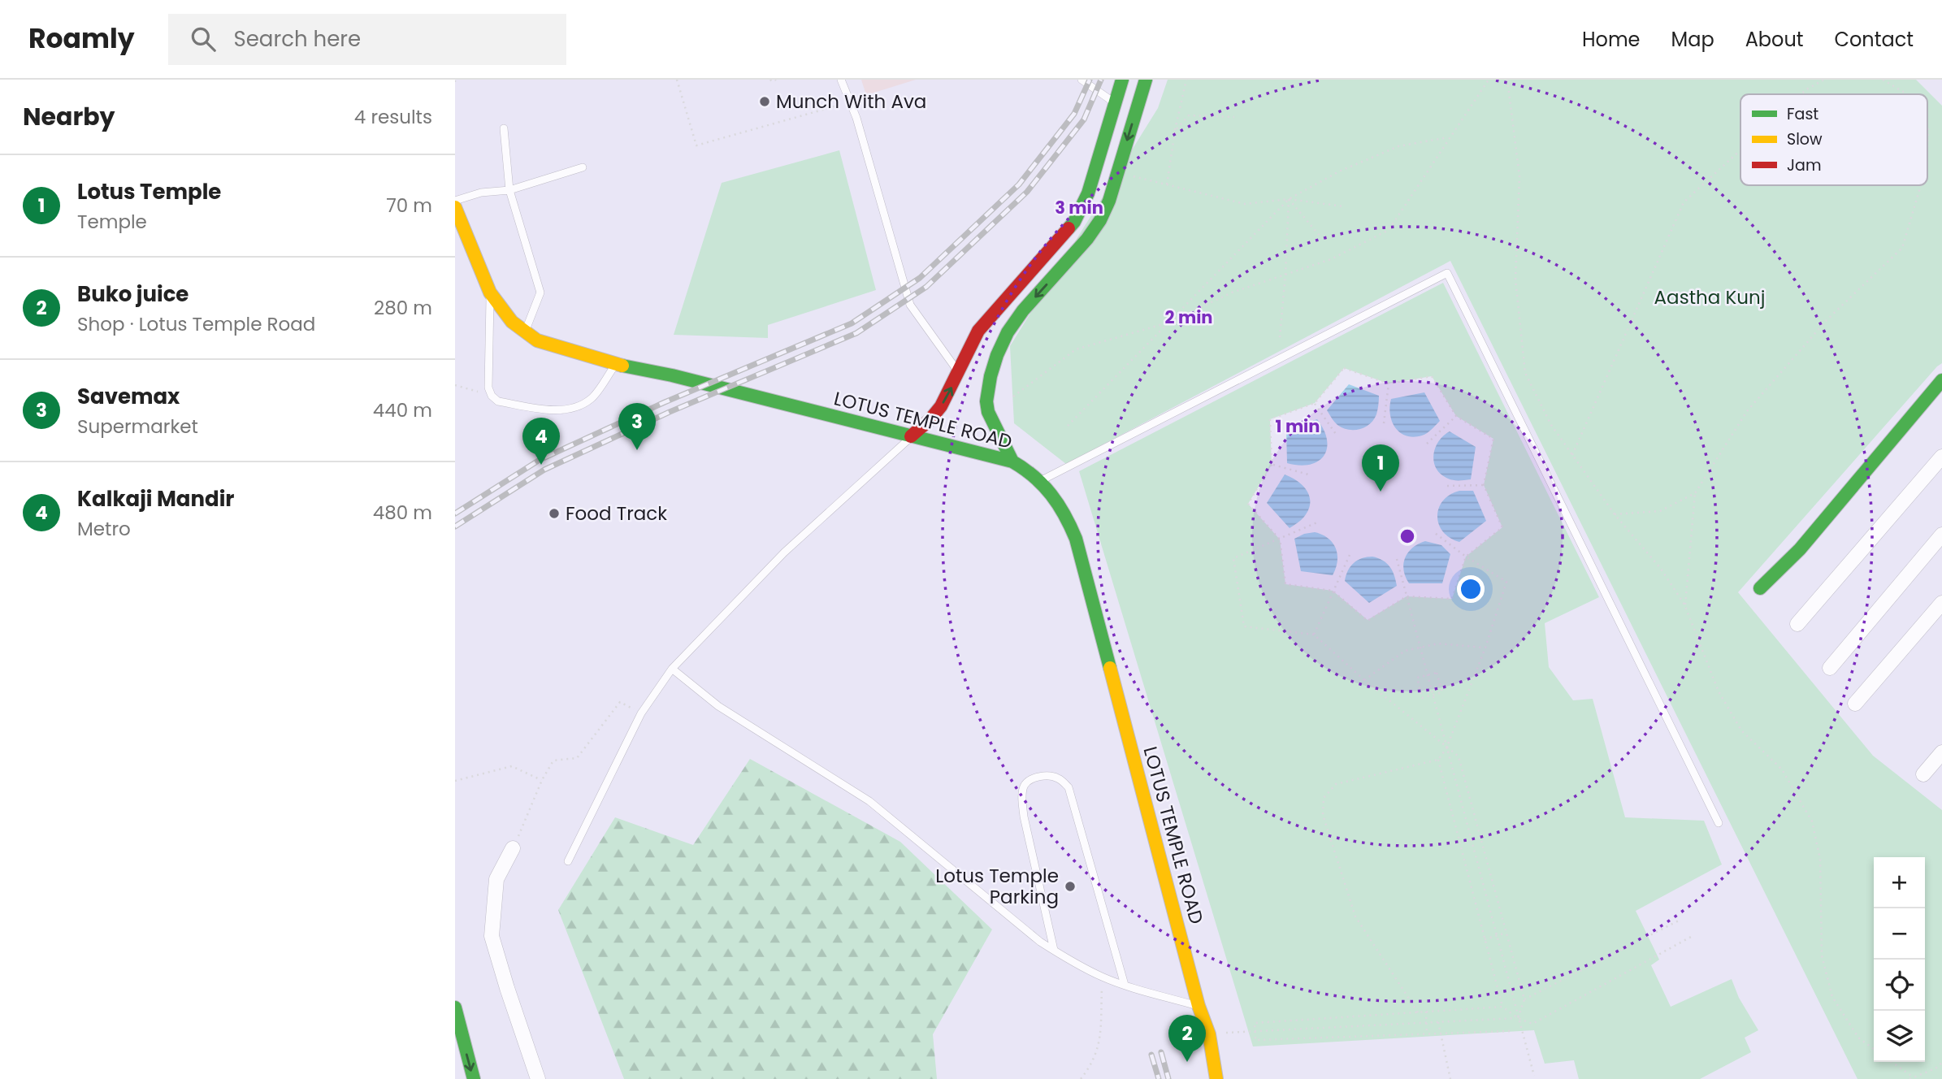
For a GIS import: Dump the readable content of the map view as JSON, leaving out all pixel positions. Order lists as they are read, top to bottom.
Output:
{
  "streets": {
    "street": ["LOTUS TEMPLE ROAD"]
  },
  "parks": ["Aastha Kunj"],
  "places": ["Munch With Ava", "Food Track", "Lotus Temple Parking"],
  "legend": ["Fast", "Slow", "Jam"],
  "page": {
    "header": "Roamly",
    "search": "Search here",
    "nav": [
      "Home",
      "Map",
      "About",
      "Contact"
    ],
    "heading": ["Nearby", "4 results"],
    "list": [
      {
        "mark": "1",
        "name": "Lotus Temple",
        "note": "Temple",
        "value": "70 m"
      },
      {
        "mark": "2",
        "name": "Buko juice",
        "note": "Shop · Lotus Temple Road",
        "value": "280 m"
      },
      {
        "mark": "3",
        "name": "Savemax",
        "note": "Supermarket",
        "value": "440 m"
      },
      {
        "mark": "4",
        "name": "Kalkaji Mandir",
        "note": "Metro",
        "value": "480 m"
      }
    ],
    "pins": [
      "3",
      "4",
      "1",
      "2"
    ],
    "map_buttons": ["+", "−"]
  },
  "rings": ["3 min", "2 min", "1 min"]
}
